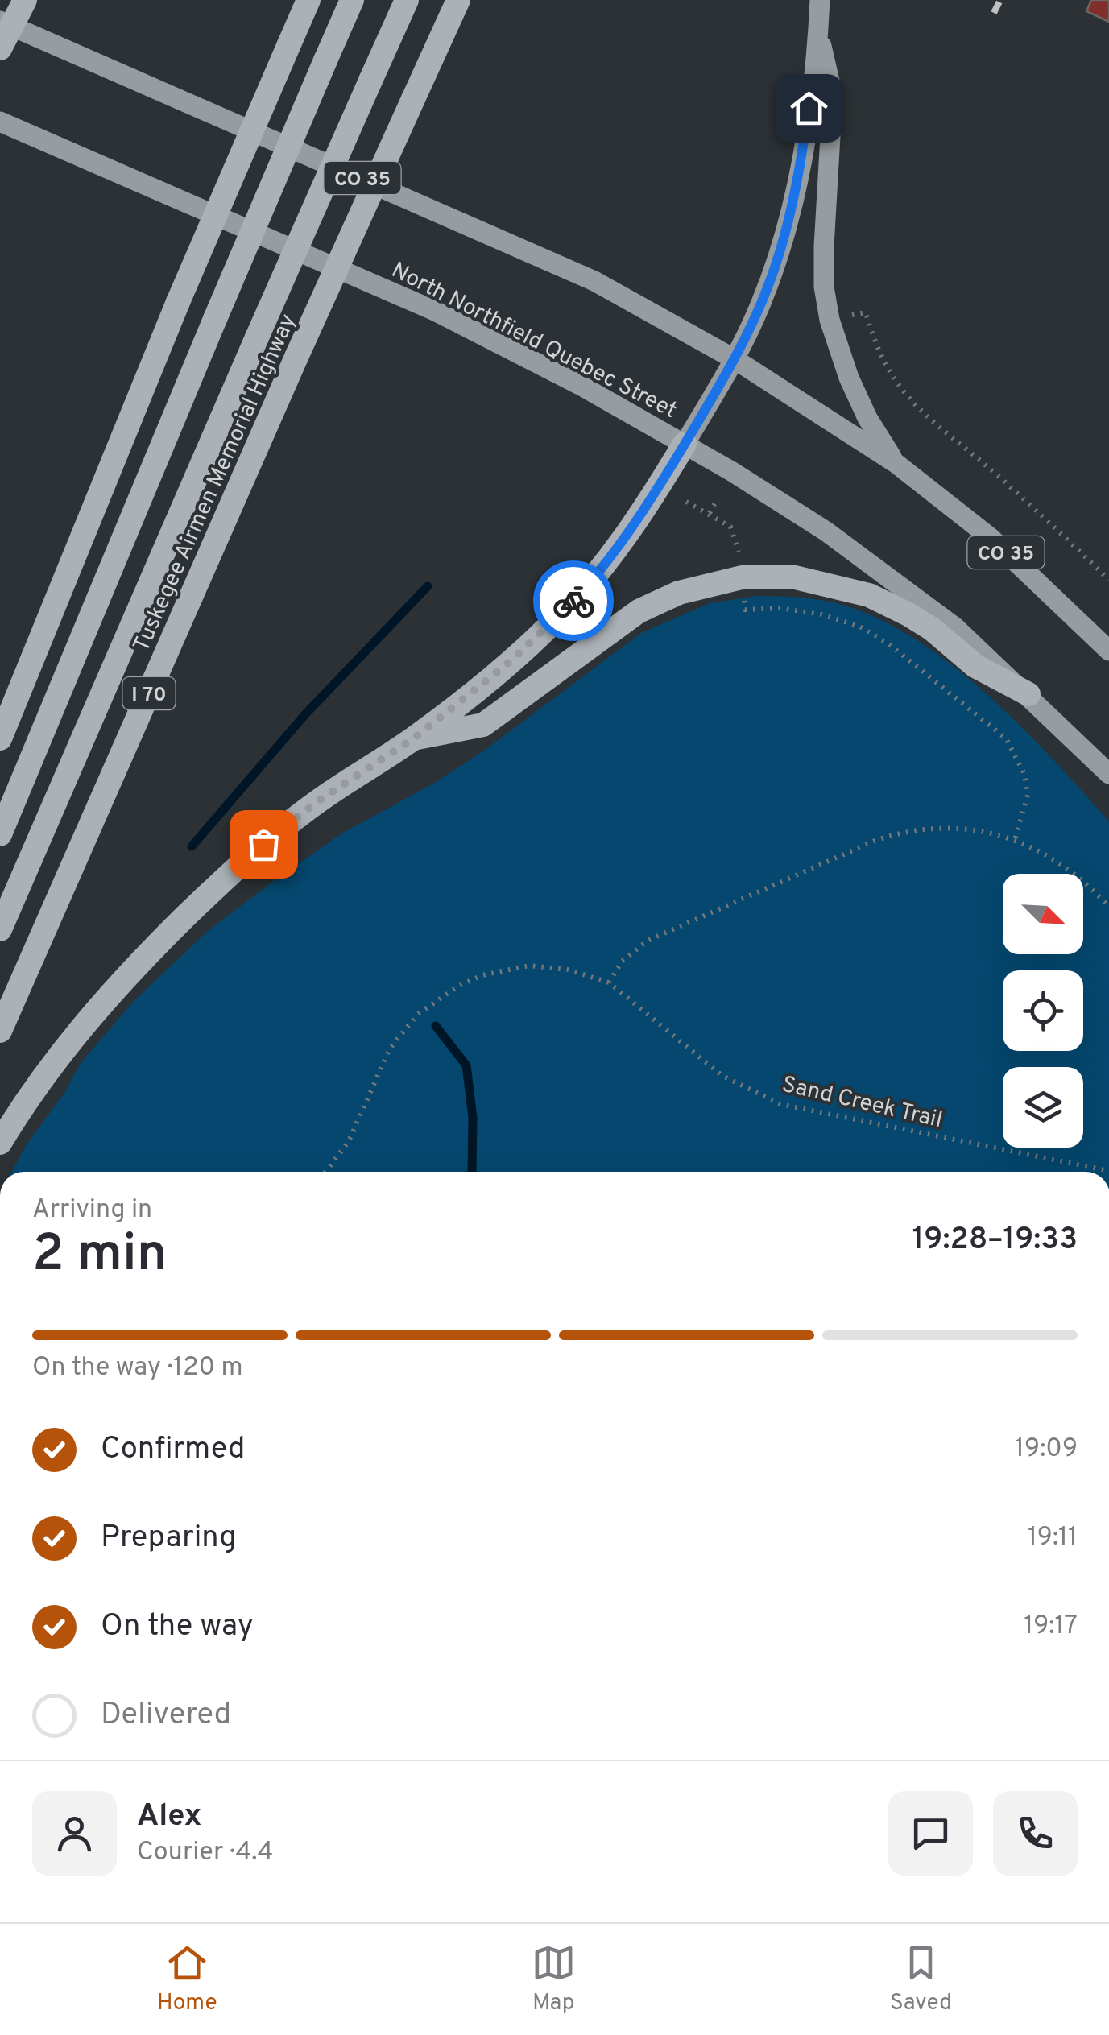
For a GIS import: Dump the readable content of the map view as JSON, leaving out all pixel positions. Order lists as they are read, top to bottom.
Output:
{
  "streets": {
    "highway": ["Tuskegee Airmen Memorial Highway", "I 70"],
    "main road": ["CO 35", "North Northfield Quebec Street"],
    "path": ["Sand Creek Trail"]
  },
  "north": "bottom right",
  "page": {
    "heading": ["2 min", "Arriving in", "19:28–19:33"],
    "panel": ["Alex", "Courier · 4.4"],
    "bar": "On the way · 120 m",
    "list": [
      ["Confirmed", "19:09"],
      ["Preparing", "19:11"],
      ["On the way", "19:17"],
      "Delivered"
    ],
    "tabs": ["Home", "Map", "Saved"]
  }
}
